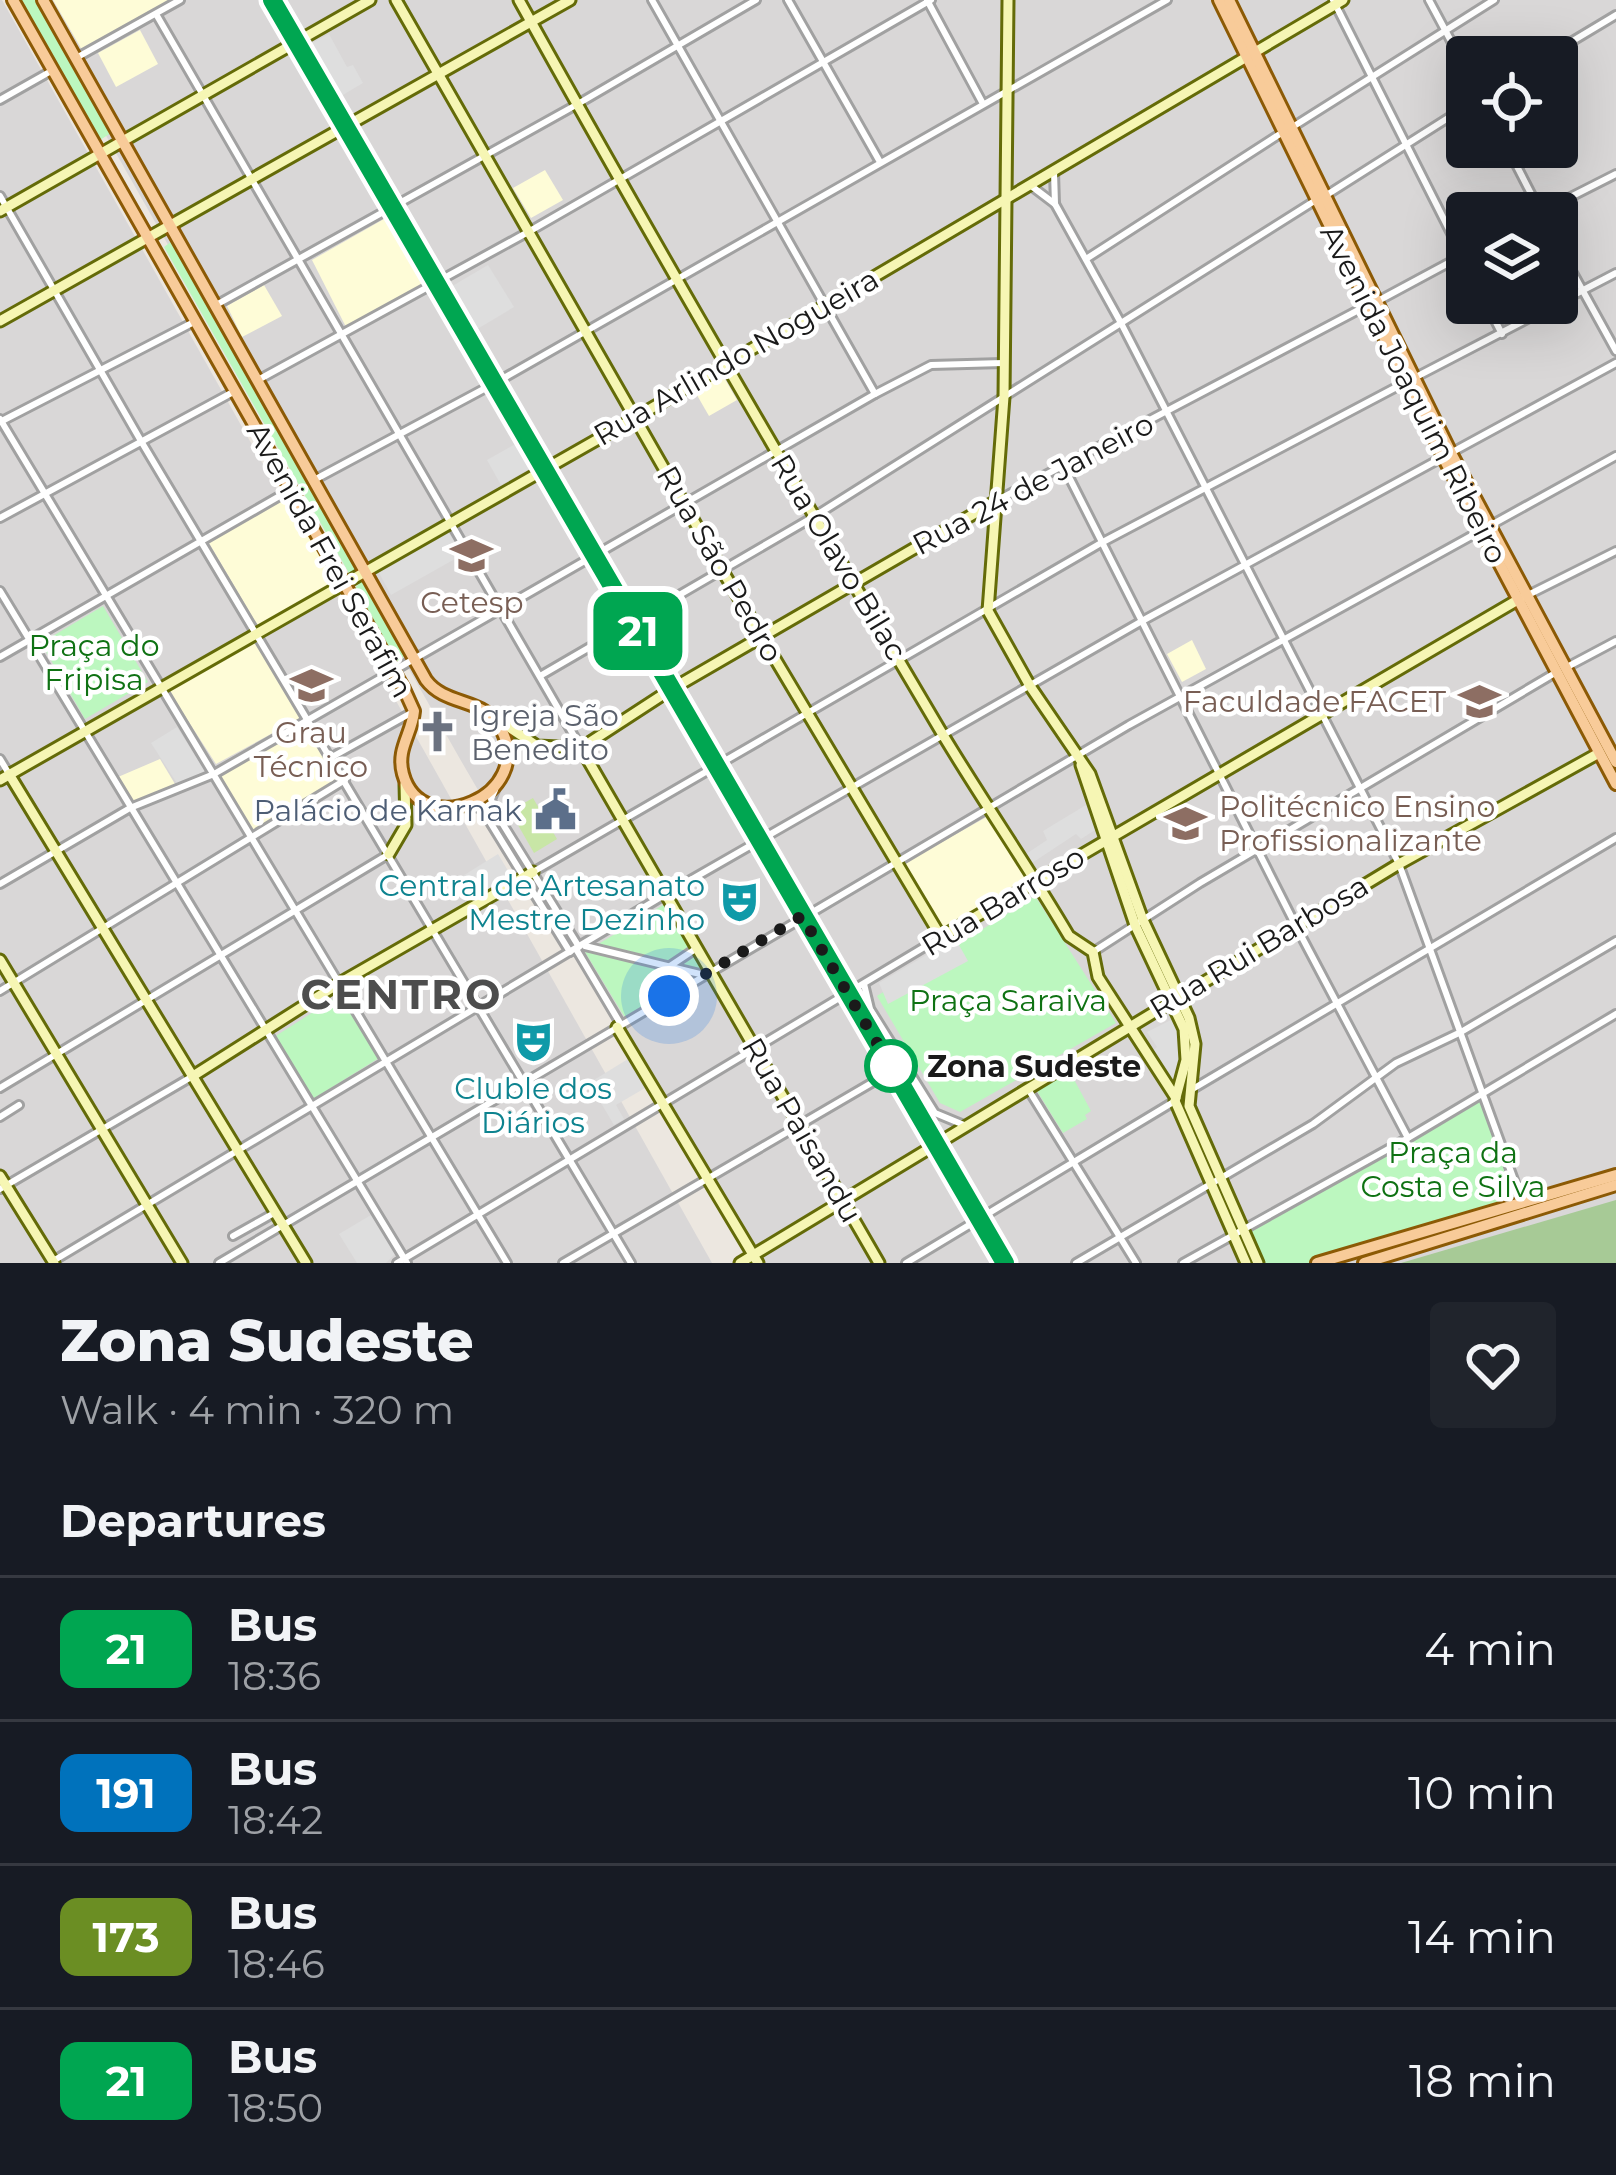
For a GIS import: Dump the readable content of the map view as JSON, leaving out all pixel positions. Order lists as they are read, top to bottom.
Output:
{
  "streets": {
    "main road": ["Avenida Joaquim Ribeiro", "Avenida Frei Serafim"],
    "street": [
      "Rua Arlindo Nogueira",
      "Rua 24 de Janeiro",
      "Rua Olavo Bilac",
      "Rua São Pedro",
      "Rua Barroso",
      "Rua Rui Barbosa",
      "Rua Paisandu"
    ]
  },
  "crossings": [
    ["Rua Arlindo Nogueira", "Avenida Joaquim Ribeiro"],
    ["Rua Arlindo Nogueira", "Rua Olavo Bilac"],
    ["Rua Arlindo Nogueira", "Avenida Frei Serafim"],
    ["Rua Arlindo Nogueira", "Rua São Pedro"],
    ["Avenida Joaquim Ribeiro", "Rua 24 de Janeiro"],
    ["Avenida Joaquim Ribeiro", "Rua Barroso"],
    ["Avenida Joaquim Ribeiro", "Rua Rui Barbosa"],
    ["Rua 24 de Janeiro", "Rua Olavo Bilac"],
    ["Rua 24 de Janeiro", "Rua São Pedro"],
    ["Rua 24 de Janeiro", "Rua Paisandu"],
    ["Rua Olavo Bilac", "Rua Barroso"],
    ["Rua Olavo Bilac", "Rua Rui Barbosa"],
    ["Rua São Pedro", "Rua Barroso"],
    ["Rua Barroso", "Rua Paisandu"],
    ["Rua Rui Barbosa", "Rua Paisandu"]
  ],
  "districts": ["CENTRO"],
  "parks": ["Praça do Fripisa", "Praça Saraiva", "Praça da Costa e Silva"],
  "places": {
    "school or university": [
      "Cetesp",
      "Grau Técnico",
      "Faculdade FACET",
      "Politécnico Ensino Profissionalizante"
    ],
    "church": ["Igreja São Benedito"],
    "public building": ["Palácio de Karnak"],
    "theatre": ["Central de Artesanato Mestre Dezinho", "Cluble dos Diários"],
    "other": ["Zona Sudeste"]
  },
  "lines": ["bus line 21"],
  "page": {
    "on_map": "21",
    "heading": [
      ["Zona Sudeste", "Walk · 4 min · 320 m"],
      "Departures"
    ],
    "list": [
      {
        "mark": "21",
        "name": "Bus",
        "note": "18:36",
        "value": "4 min"
      },
      {
        "mark": "191",
        "name": "Bus",
        "note": "18:42",
        "value": "10 min"
      },
      {
        "mark": "173",
        "name": "Bus",
        "note": "18:46",
        "value": "14 min"
      },
      {
        "mark": "21",
        "name": "Bus",
        "note": "18:50",
        "value": "18 min"
      }
    ]
  }
}
